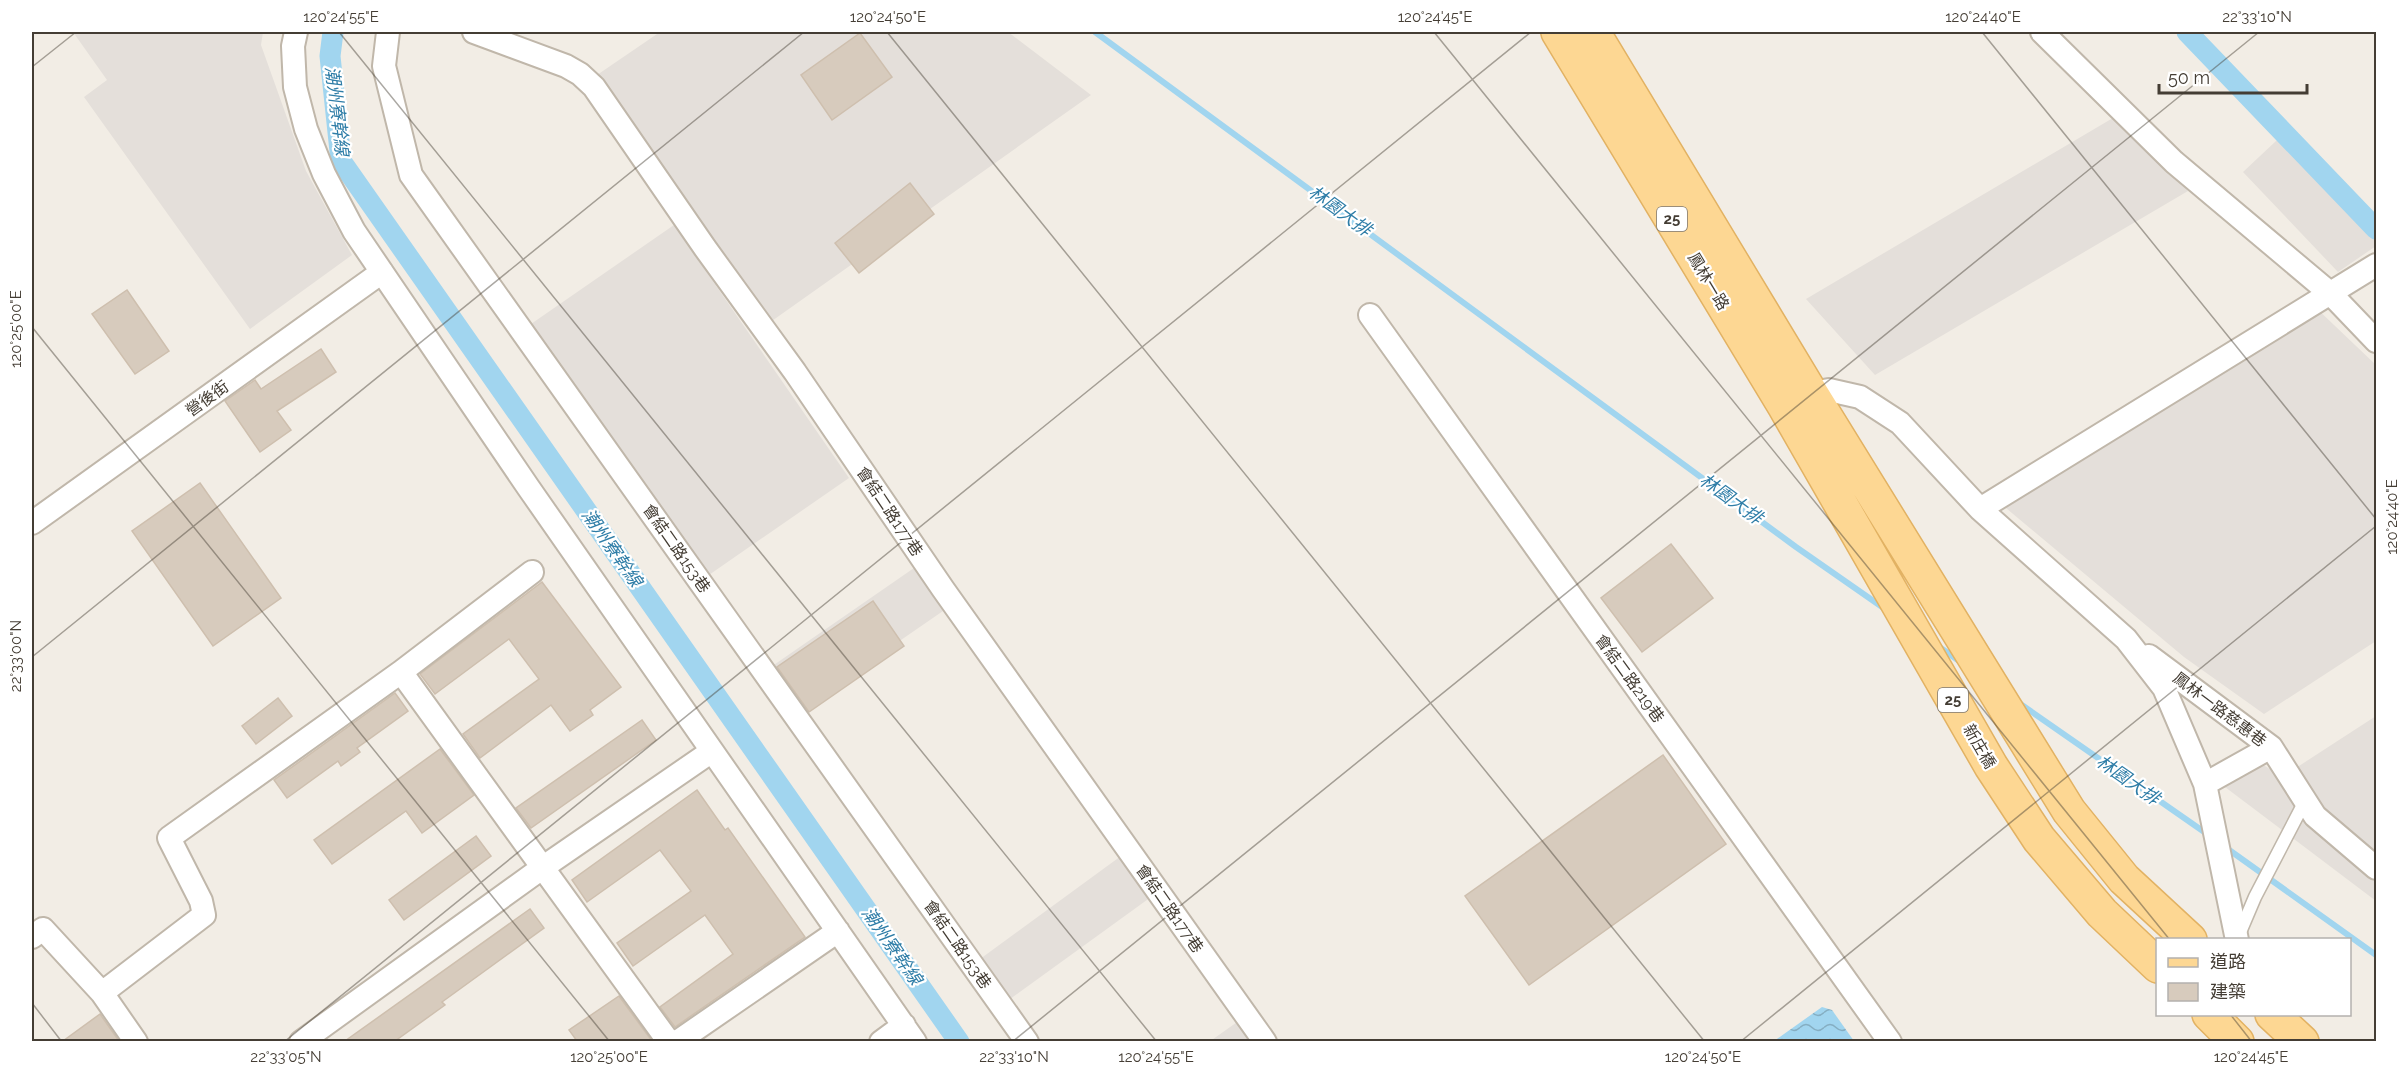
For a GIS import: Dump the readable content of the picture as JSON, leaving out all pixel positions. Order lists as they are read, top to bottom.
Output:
{
  "streets": {
    "main road": ["25", "鳳林一路", "新庄橋"],
    "street": [
      "營後街",
      "會結二路177巷",
      "會結二路153巷",
      "會結二路219巷",
      "鳳林一路慈惠巷"
    ]
  },
  "crossings": [
    ["25", "鳳林一路"],
    ["25", "新庄橋"],
    ["鳳林一路", "新庄橋"]
  ],
  "water": ["潮州寮幹線", "林園大排"],
  "legend": ["道路", "建築"],
  "scale_bar": "50 m",
  "coordinates": [
    "120°24'55\"E",
    "120°24'50\"E",
    "120°24'45\"E",
    "120°24'40\"E",
    "22°33'10\"N",
    "120°25'00\"E",
    "22°33'00\"N",
    "22°33'05\"N"
  ]
}
